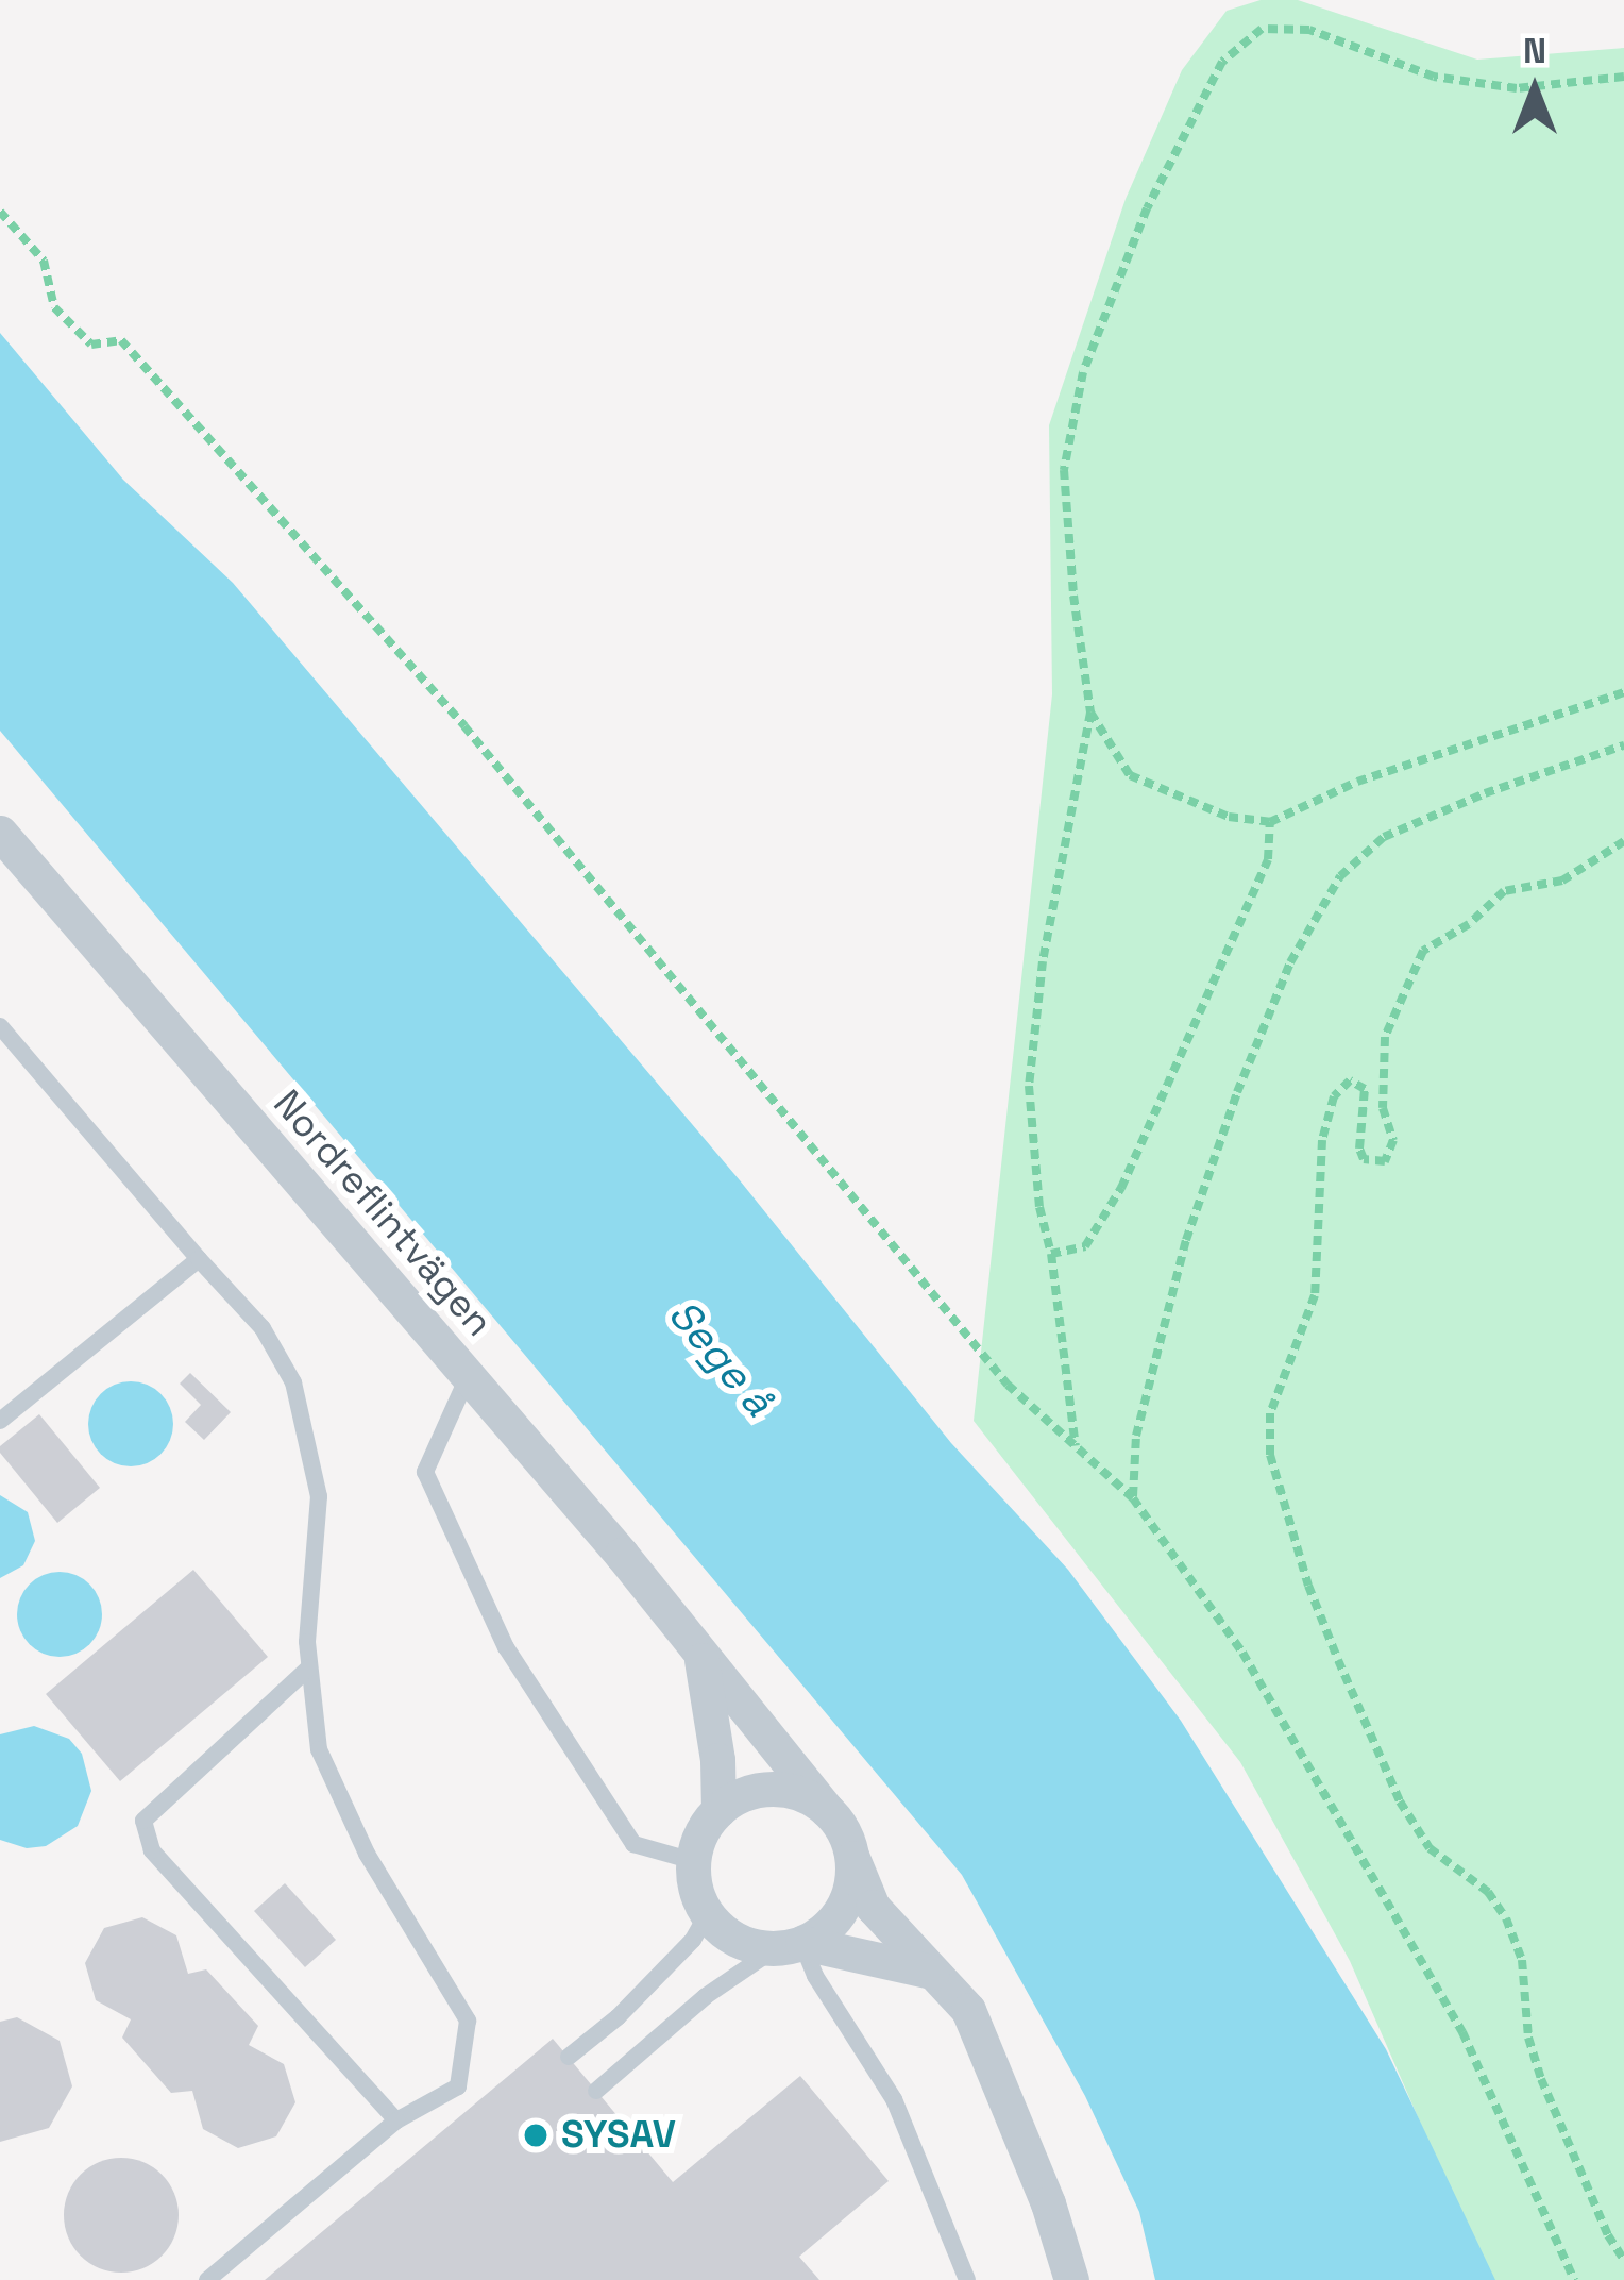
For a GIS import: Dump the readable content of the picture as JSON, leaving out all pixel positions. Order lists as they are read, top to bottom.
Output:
{
  "streets": {
    "street": ["Nordreflintvägen"]
  },
  "water": ["Sege å"],
  "places": ["SYSAV"],
  "north": "top"
}
